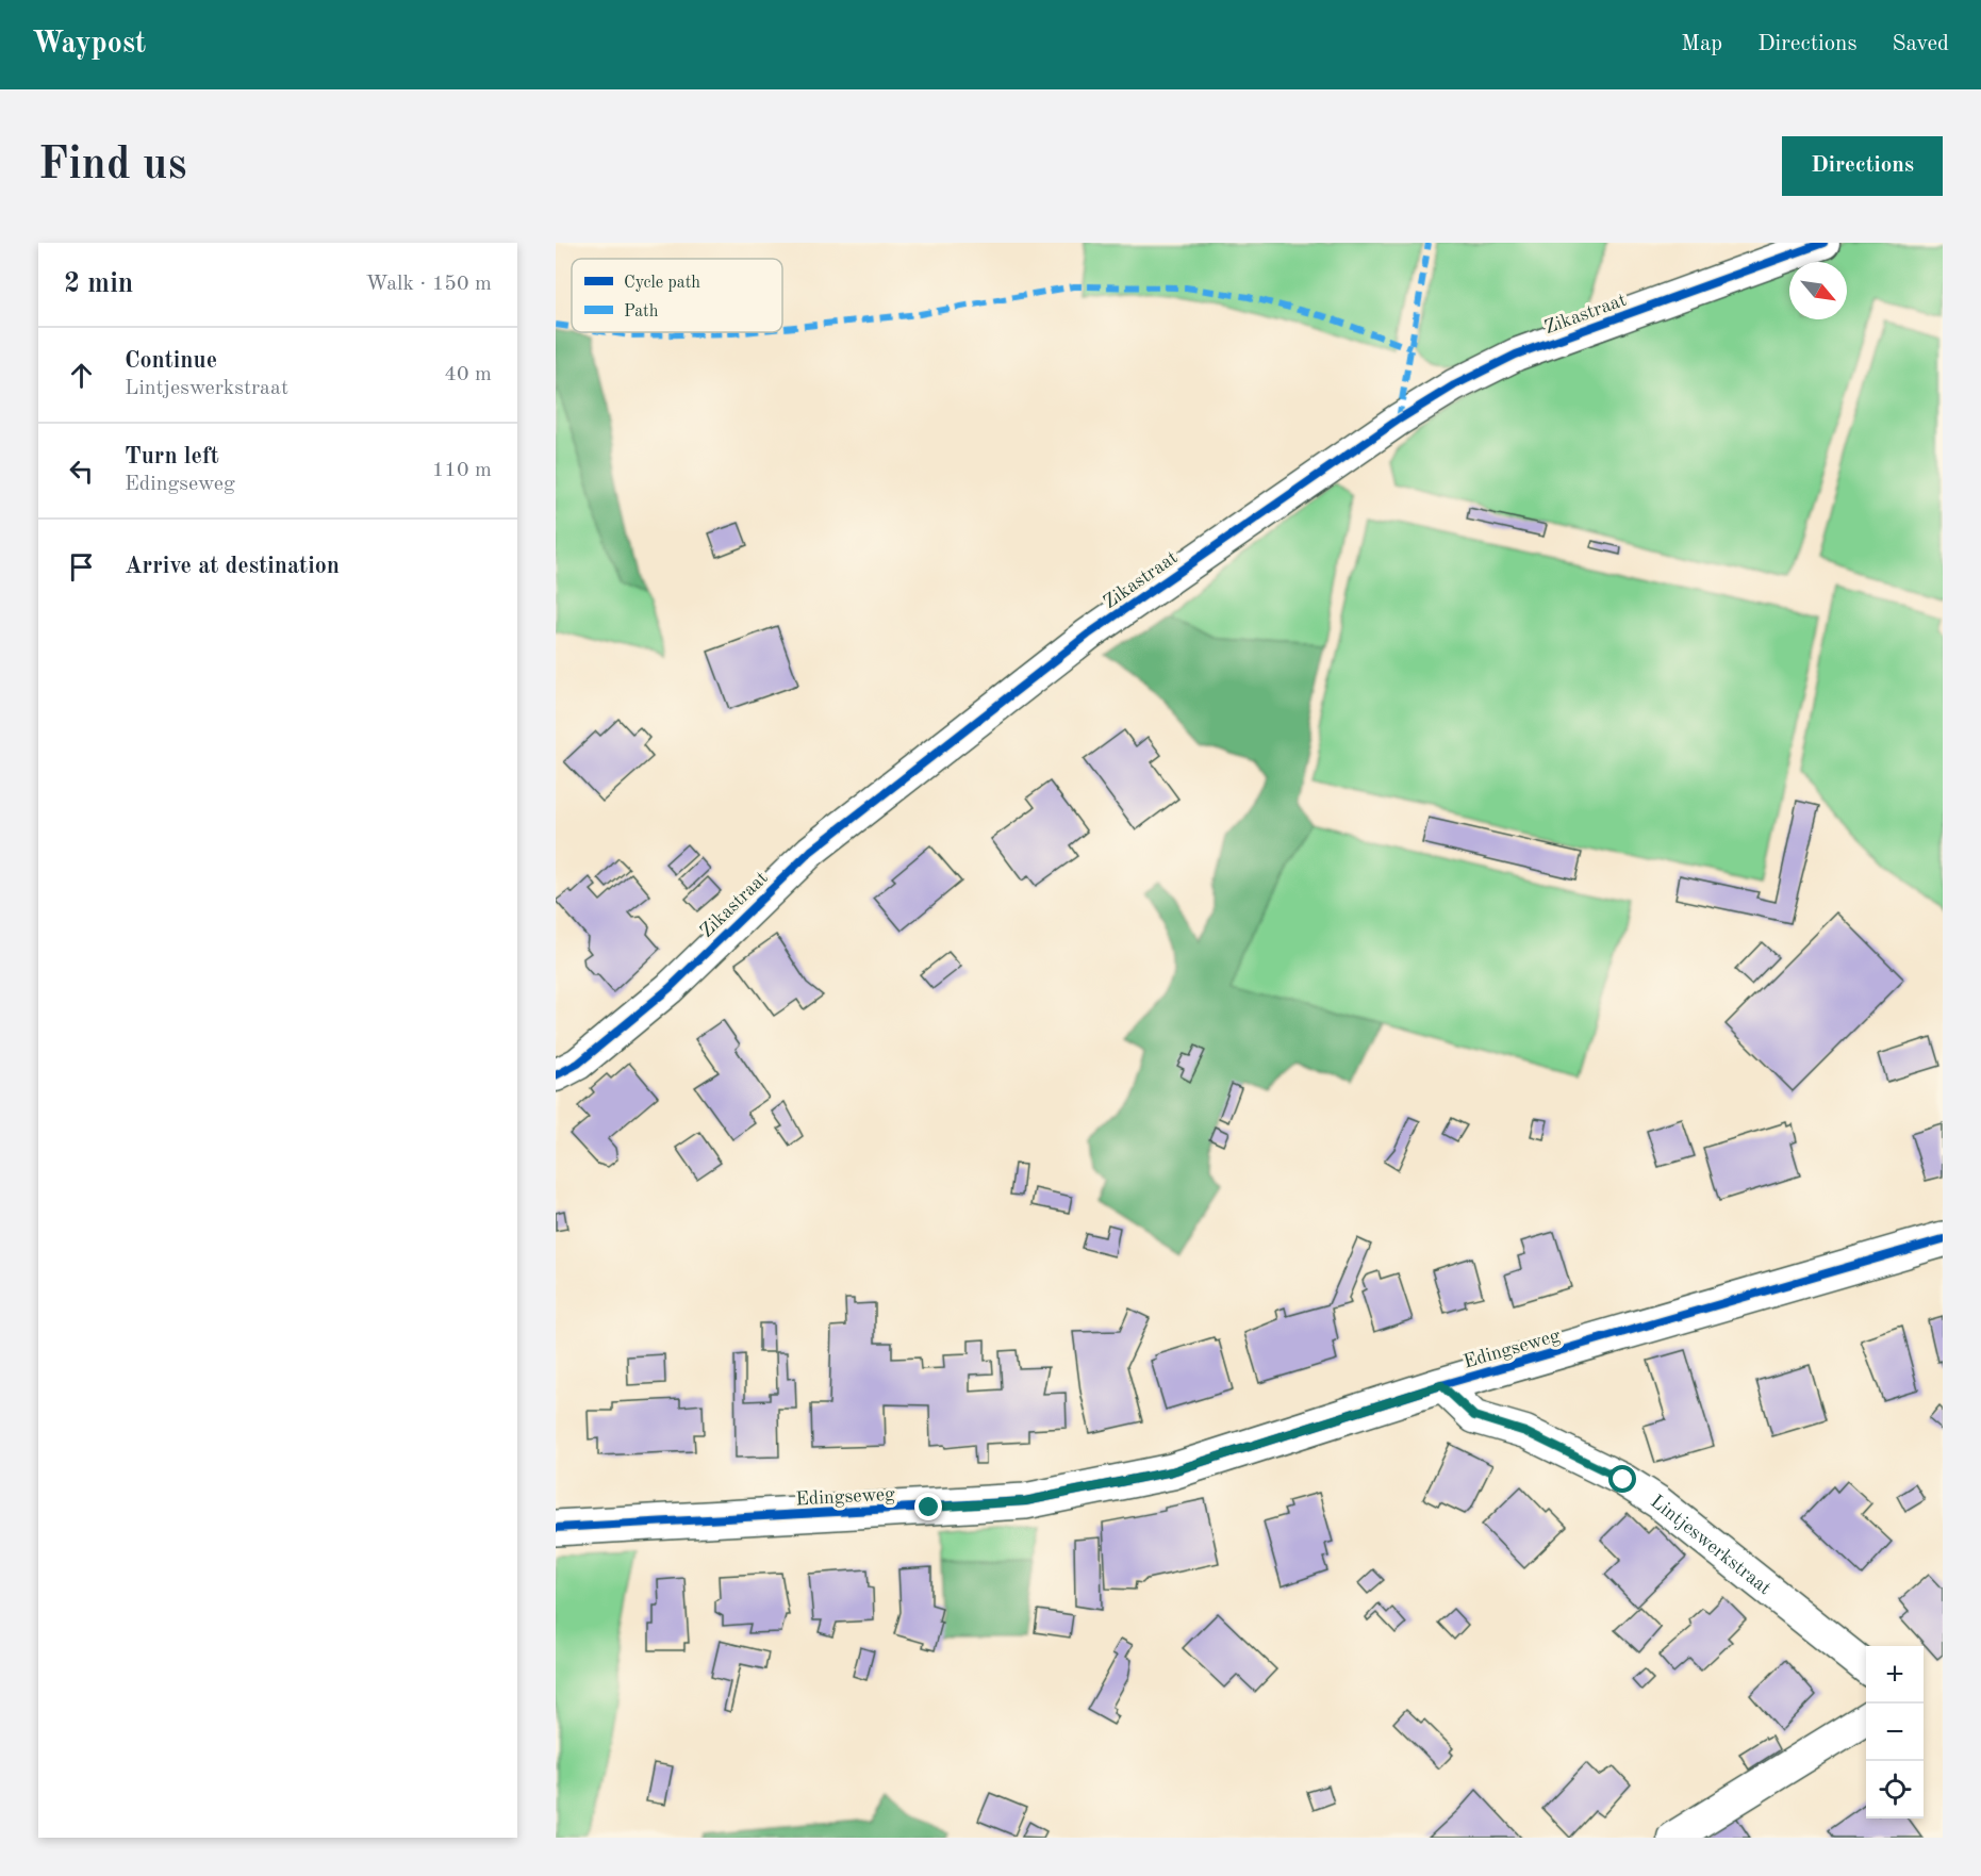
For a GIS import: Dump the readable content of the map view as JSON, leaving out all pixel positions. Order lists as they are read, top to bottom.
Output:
{
  "streets": {
    "main road": ["Edingseweg"],
    "street": ["Zikastraat", "Lintjeswerkstraat"]
  },
  "crossings": [
    ["Edingseweg", "Lintjeswerkstraat"]
  ],
  "legend": ["Cycle path", "Path"],
  "north": "bottom right",
  "page": {
    "header": "Waypost",
    "nav": ["Map", "Directions", "Saved"],
    "buttons": "Directions",
    "title": "Find us",
    "heading": ["2 min", "Walk · 150 m"],
    "list": [
      ["Continue", "Lintjeswerkstraat", "40 m"],
      ["Turn left", "Edingseweg", "110 m"],
      "Arrive at destination"
    ],
    "map_buttons": ["+", "−"]
  }
}
